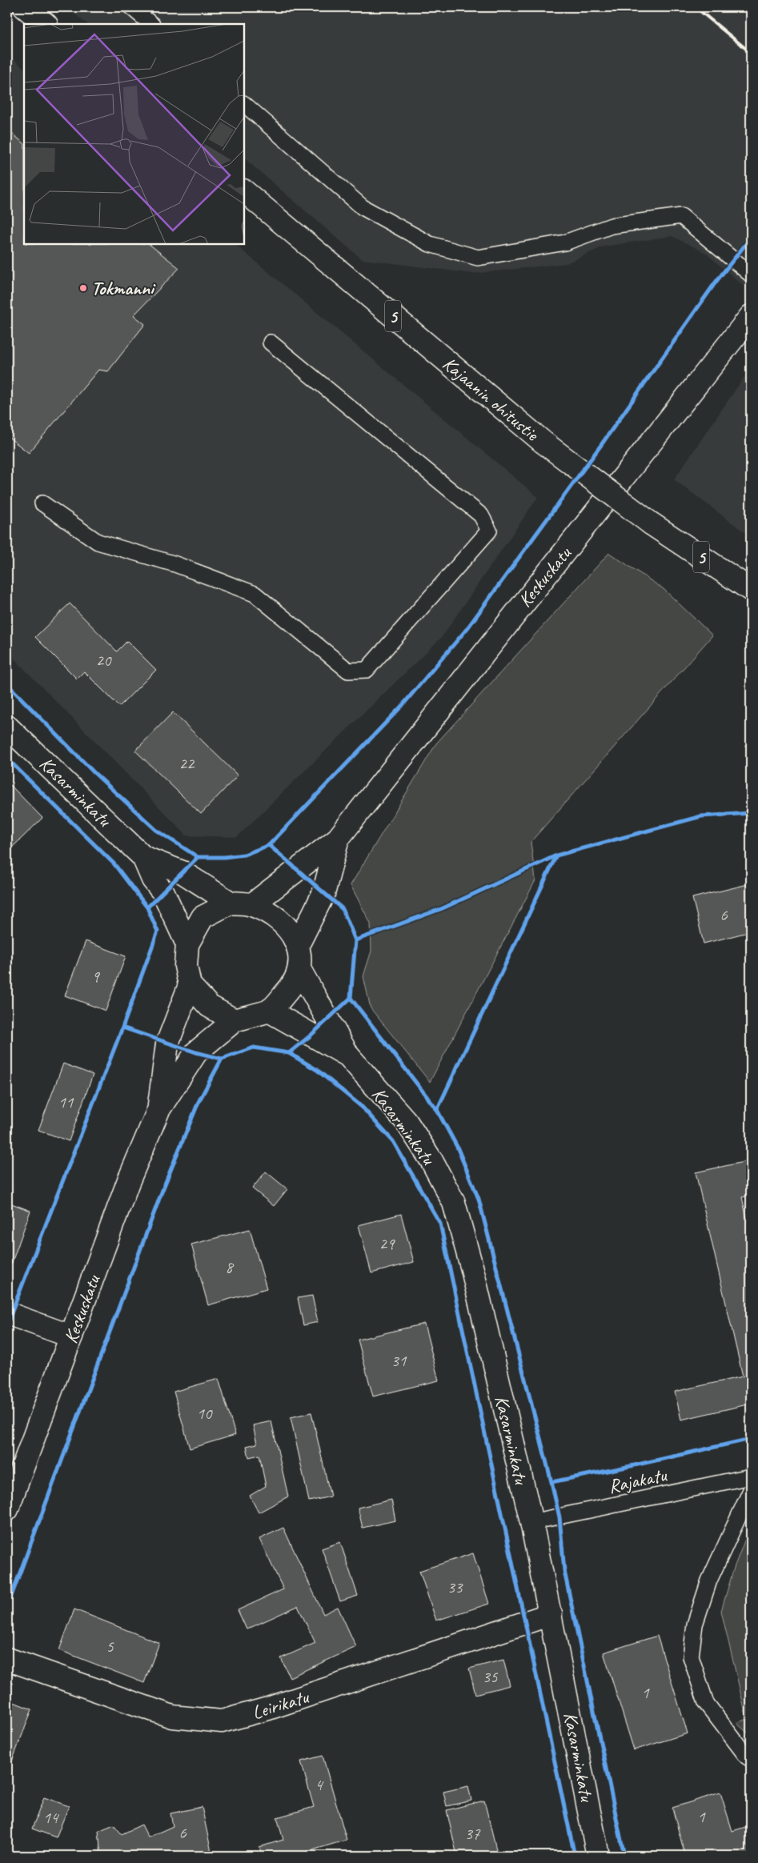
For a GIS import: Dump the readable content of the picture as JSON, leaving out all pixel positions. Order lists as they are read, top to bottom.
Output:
{
  "streets": {
    "main road": [
      "5",
      "Kajaanin ohitustie",
      "Keskuskatu",
      "Kasarminkatu",
      "Leirikatu"
    ],
    "lane": ["Rajakatu"]
  },
  "crossings": [
    ["Keskuskatu", "Kasarminkatu"],
    ["Kasarminkatu", "Rajakatu"],
    ["Kasarminkatu", "Leirikatu"]
  ],
  "places": ["Tokmanni"],
  "house_numbers": [
    "20",
    "22",
    "6",
    "9",
    "11",
    "29",
    "8",
    "31",
    "10",
    "33",
    "5",
    "35",
    "1",
    "4",
    "1",
    "14",
    "6",
    "37"
  ]
}
